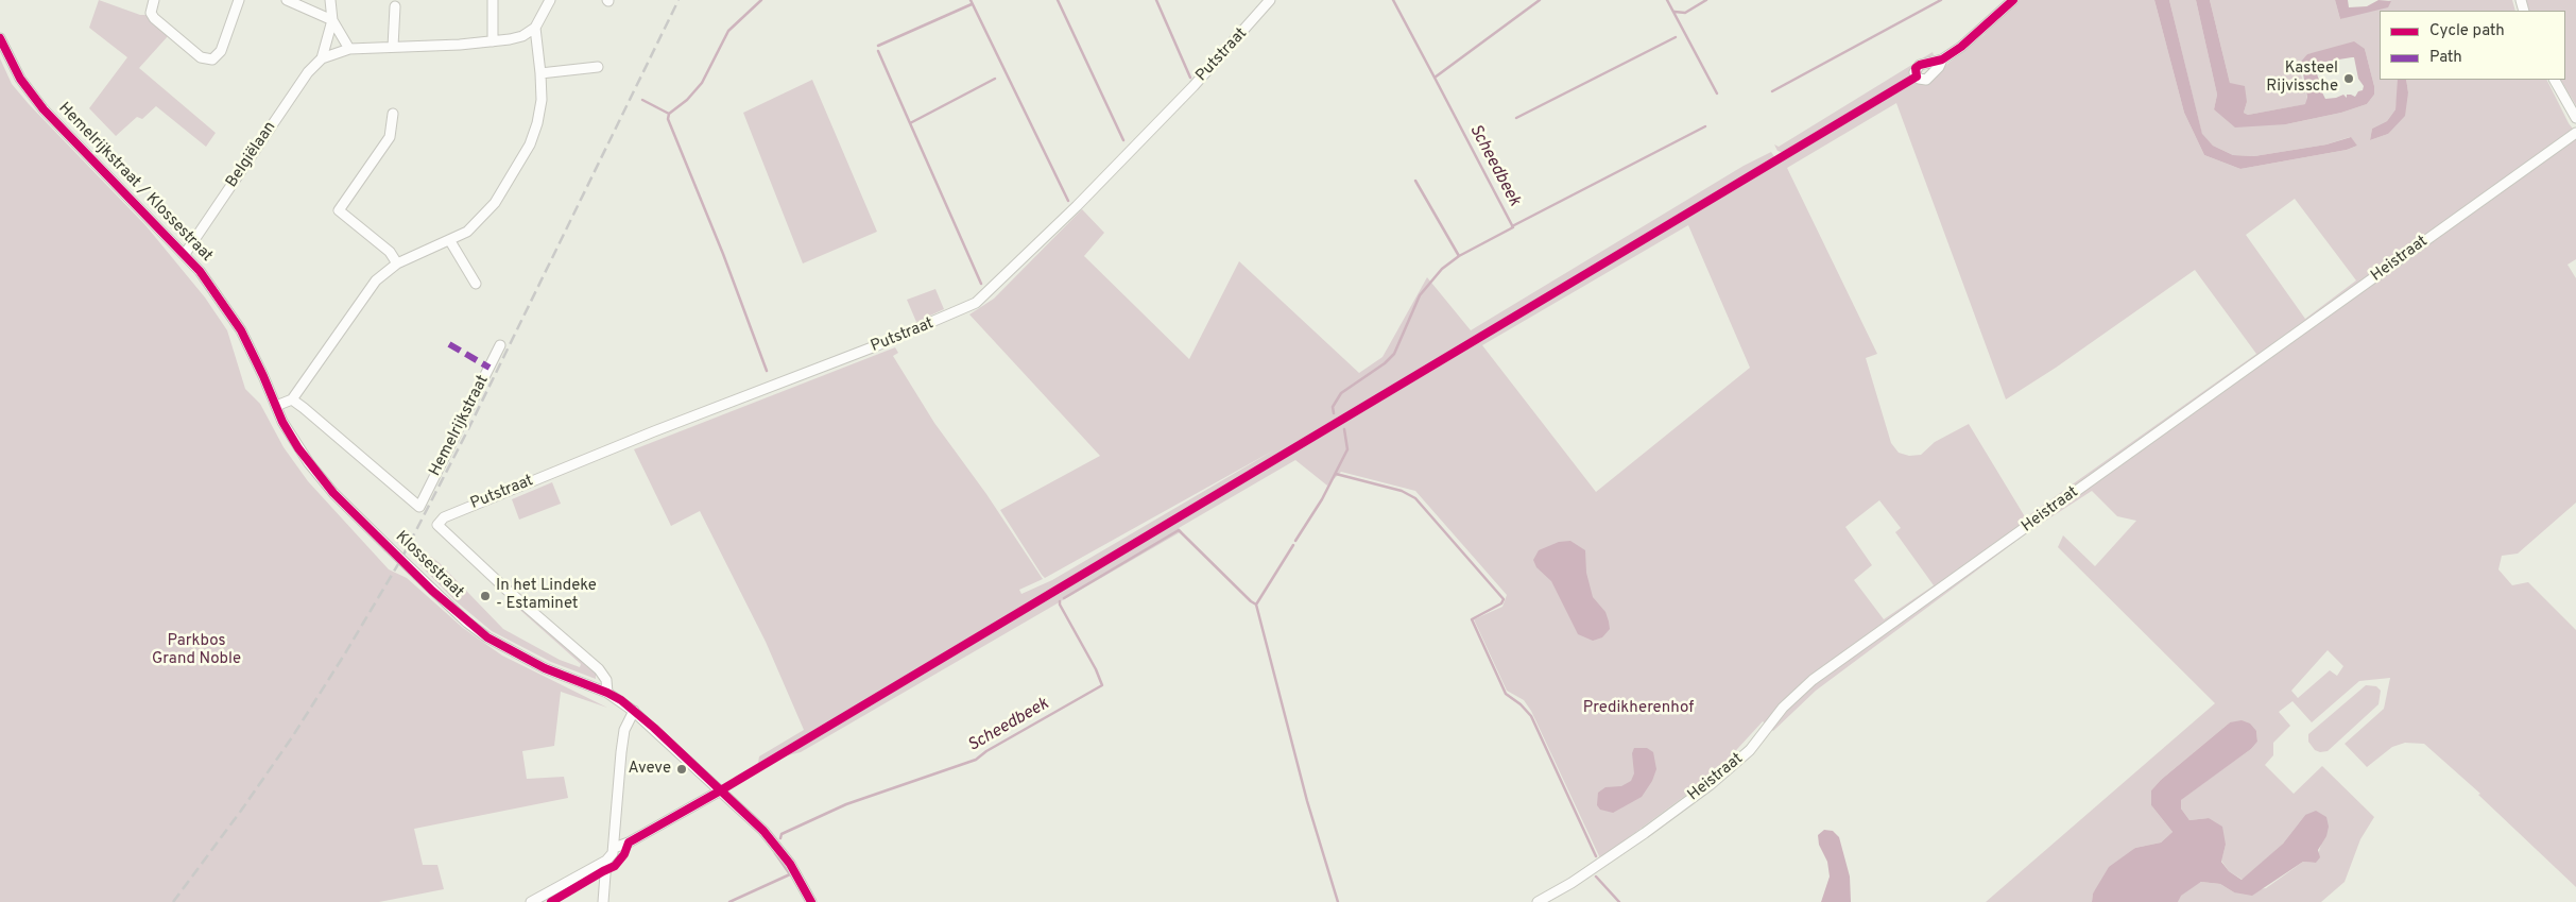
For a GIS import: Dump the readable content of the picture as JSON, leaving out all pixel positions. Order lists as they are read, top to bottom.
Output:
{
  "streets": {
    "street": [
      "Putstraat",
      "Belgiëlaan",
      "Hemelrijkstraat / Klossestraat",
      "Heistraat",
      "Hemelrijkstraat",
      "Klossestraat"
    ]
  },
  "crossings": [
    ["Putstraat", "Klossestraat"],
    ["Belgiëlaan", "Hemelrijkstraat / Klossestraat"],
    ["Hemelrijkstraat / Klossestraat", "Klossestraat"]
  ],
  "water": ["Scheedbeek"],
  "parks": ["Parkbos Grand Noble", "Predikherenhof"],
  "places": ["Kasteel Rijvissche", "In het Lindeke - Estaminet", "Aveve"],
  "legend": ["Cycle path", "Path"]
}
